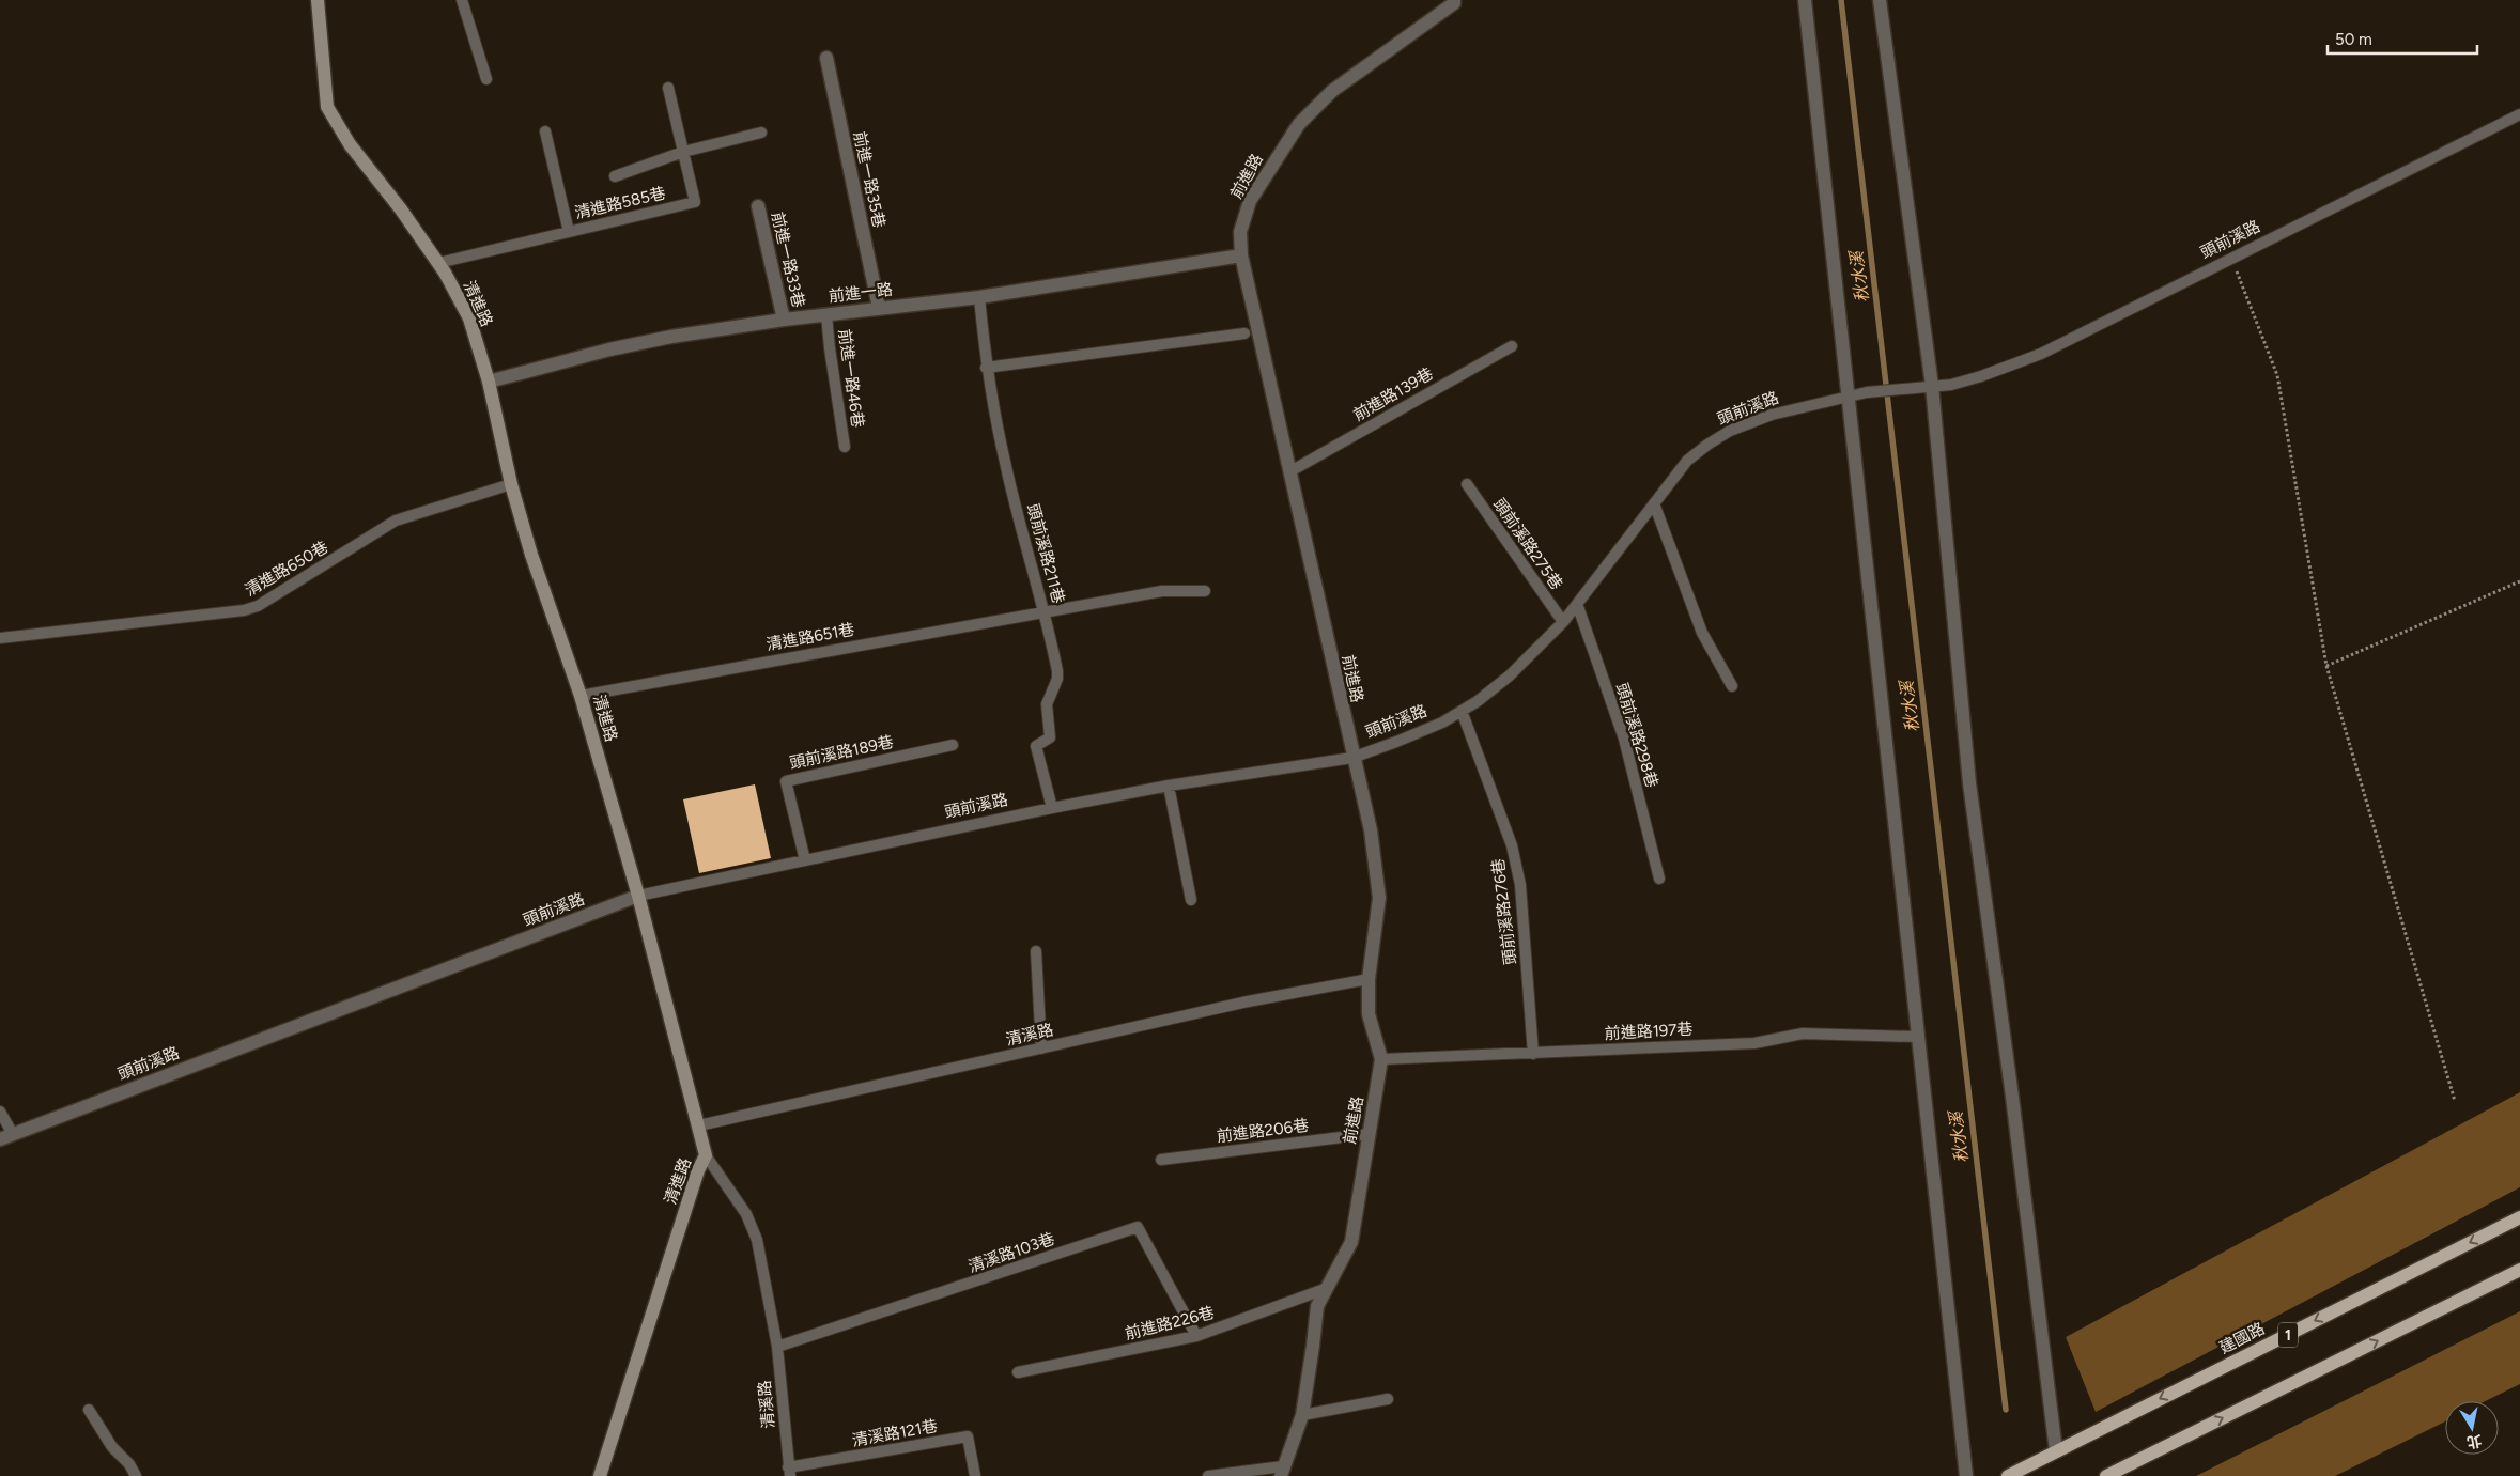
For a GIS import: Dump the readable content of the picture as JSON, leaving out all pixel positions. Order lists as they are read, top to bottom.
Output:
{
  "streets": {
    "main road": ["1", "建國路"],
    "street": [
      "前進路",
      "前進一路35巷",
      "頭前溪路",
      "前進一路33巷",
      "前進一路",
      "清進路"
    ],
    "lane": [
      "清進路585巷",
      "前進一路46巷",
      "前進路139巷",
      "頭前溪路275巷",
      "頭前溪路211巷",
      "清進路650巷",
      "清進路651巷",
      "頭前溪路298巷",
      "頭前溪路189巷",
      "頭前溪路276巷",
      "前進路197巷",
      "清溪路",
      "前進路206巷",
      "清溪路103巷",
      "前進路226巷",
      "清溪路121巷"
    ]
  },
  "crossings": [
    ["前進路", "頭前溪路"],
    ["前進路", "前進一路"],
    ["前進路", "前進路139巷"],
    ["前進路", "前進路197巷"],
    ["前進路", "清溪路"],
    ["前進路", "前進路206巷"],
    ["前進路", "前進路226巷"],
    ["前進一路35巷", "前進一路"],
    ["清進路585巷", "清進路"],
    ["頭前溪路", "清進路"],
    ["頭前溪路", "頭前溪路275巷"],
    ["頭前溪路", "頭前溪路211巷"],
    ["頭前溪路", "頭前溪路298巷"],
    ["頭前溪路", "頭前溪路189巷"],
    ["頭前溪路", "頭前溪路276巷"],
    ["前進一路33巷", "前進一路"],
    ["前進一路", "清進路"],
    ["前進一路", "前進一路46巷"],
    ["前進一路", "頭前溪路211巷"],
    ["清進路", "清進路650巷"],
    ["清進路", "清進路651巷"],
    ["清進路", "清溪路"],
    ["頭前溪路211巷", "清進路651巷"],
    ["頭前溪路276巷", "前進路197巷"],
    ["清溪路", "清溪路103巷"],
    ["清溪路", "清溪路121巷"],
    ["清溪路103巷", "前進路226巷"]
  ],
  "water": ["秋水溪"],
  "scale_bar": "50 m",
  "north": "bottom"
}
